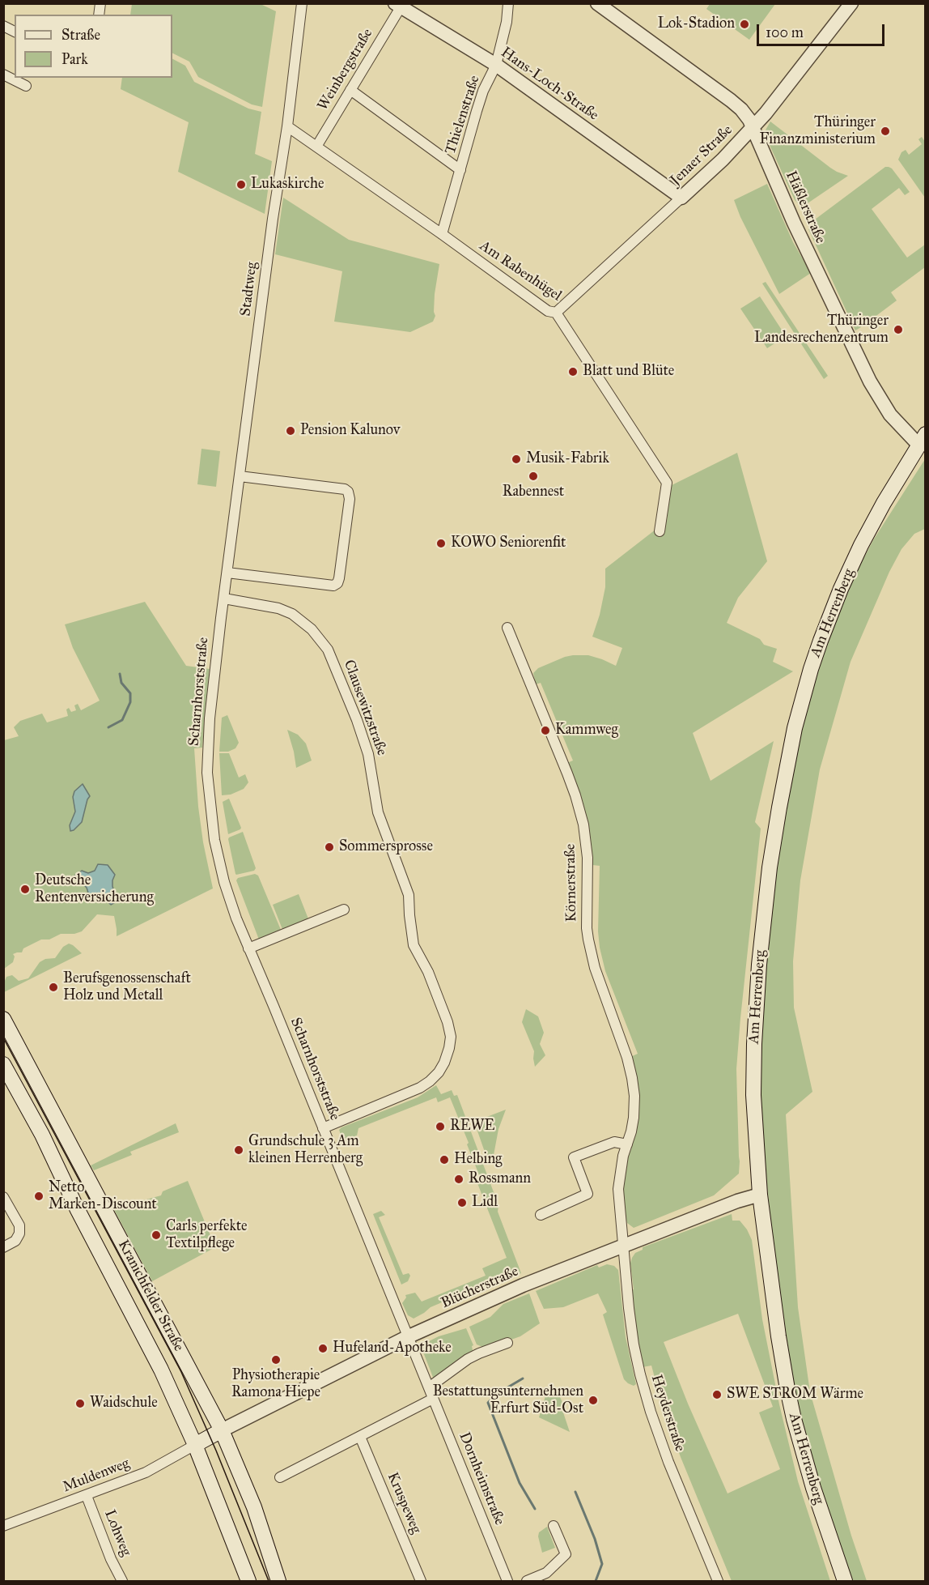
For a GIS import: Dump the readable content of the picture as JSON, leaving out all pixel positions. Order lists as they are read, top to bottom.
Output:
{
  "streets": {
    "main road": ["Am Herrenberg", "Kranichfelder Straße"],
    "street": [
      "Weinbergstraße",
      "Hans-Loch-Straße",
      "Thielenstraße",
      "Jenaer Straße",
      "Häßlerstraße",
      "Am Rabenhügel",
      "Stadtweg",
      "Scharnhorststraße",
      "Clausewitzstraße",
      "Körnerstraße",
      "Blücherstraße",
      "Heyderstraße",
      "Muldenweg",
      "Dornheimstraße",
      "Kruspeweg",
      "Lohweg"
    ]
  },
  "crossings": [
    ["Weinbergstraße", "Hans-Loch-Straße"],
    ["Weinbergstraße", "Am Rabenhügel"],
    ["Hans-Loch-Straße", "Thielenstraße"],
    ["Hans-Loch-Straße", "Jenaer Straße"],
    ["Thielenstraße", "Am Rabenhügel"],
    ["Jenaer Straße", "Häßlerstraße"],
    ["Jenaer Straße", "Am Rabenhügel"],
    ["Häßlerstraße", "Am Herrenberg"],
    ["Am Rabenhügel", "Stadtweg"],
    ["Stadtweg", "Scharnhorststraße"],
    ["Am Herrenberg", "Blücherstraße"],
    ["Scharnhorststraße", "Clausewitzstraße"],
    ["Scharnhorststraße", "Blücherstraße"],
    ["Scharnhorststraße", "Dornheimstraße"],
    ["Körnerstraße", "Blücherstraße"],
    ["Körnerstraße", "Heyderstraße"],
    ["Blücherstraße", "Kranichfelder Straße"],
    ["Blücherstraße", "Heyderstraße"],
    ["Blücherstraße", "Dornheimstraße"],
    ["Kranichfelder Straße", "Muldenweg"],
    ["Muldenweg", "Lohweg"]
  ],
  "places": [
    "Lok-Stadion",
    "Thüringer Finanzministerium",
    "Lukaskirche",
    "Thüringer Landesrechenzentrum",
    "Blatt und Blüte",
    "Pension Kalunov",
    "Musik-Fabrik",
    "Rabennest",
    "KOWO Seniorenfit",
    "Kammweg",
    "Sommersprosse",
    "Deutsche Rentenversicherung",
    "Berufsgenossenschaft Holz und Metall",
    "REWE",
    "Grundschule 3 Am kleinen Herrenberg",
    "Helbing",
    "Rossmann",
    "Netto Marken-Discount",
    "Lidl",
    "Carls perfekte Textilpflege",
    "Hufeland-Apotheke",
    "Physiotherapie Ramona Hiepe",
    "SWE STROM Wärme",
    "Bestattungsunternehmen Erfurt Süd-Ost",
    "Waidschule"
  ],
  "legend": ["Straße", "Park"],
  "scale_bar": "100 m"
}
